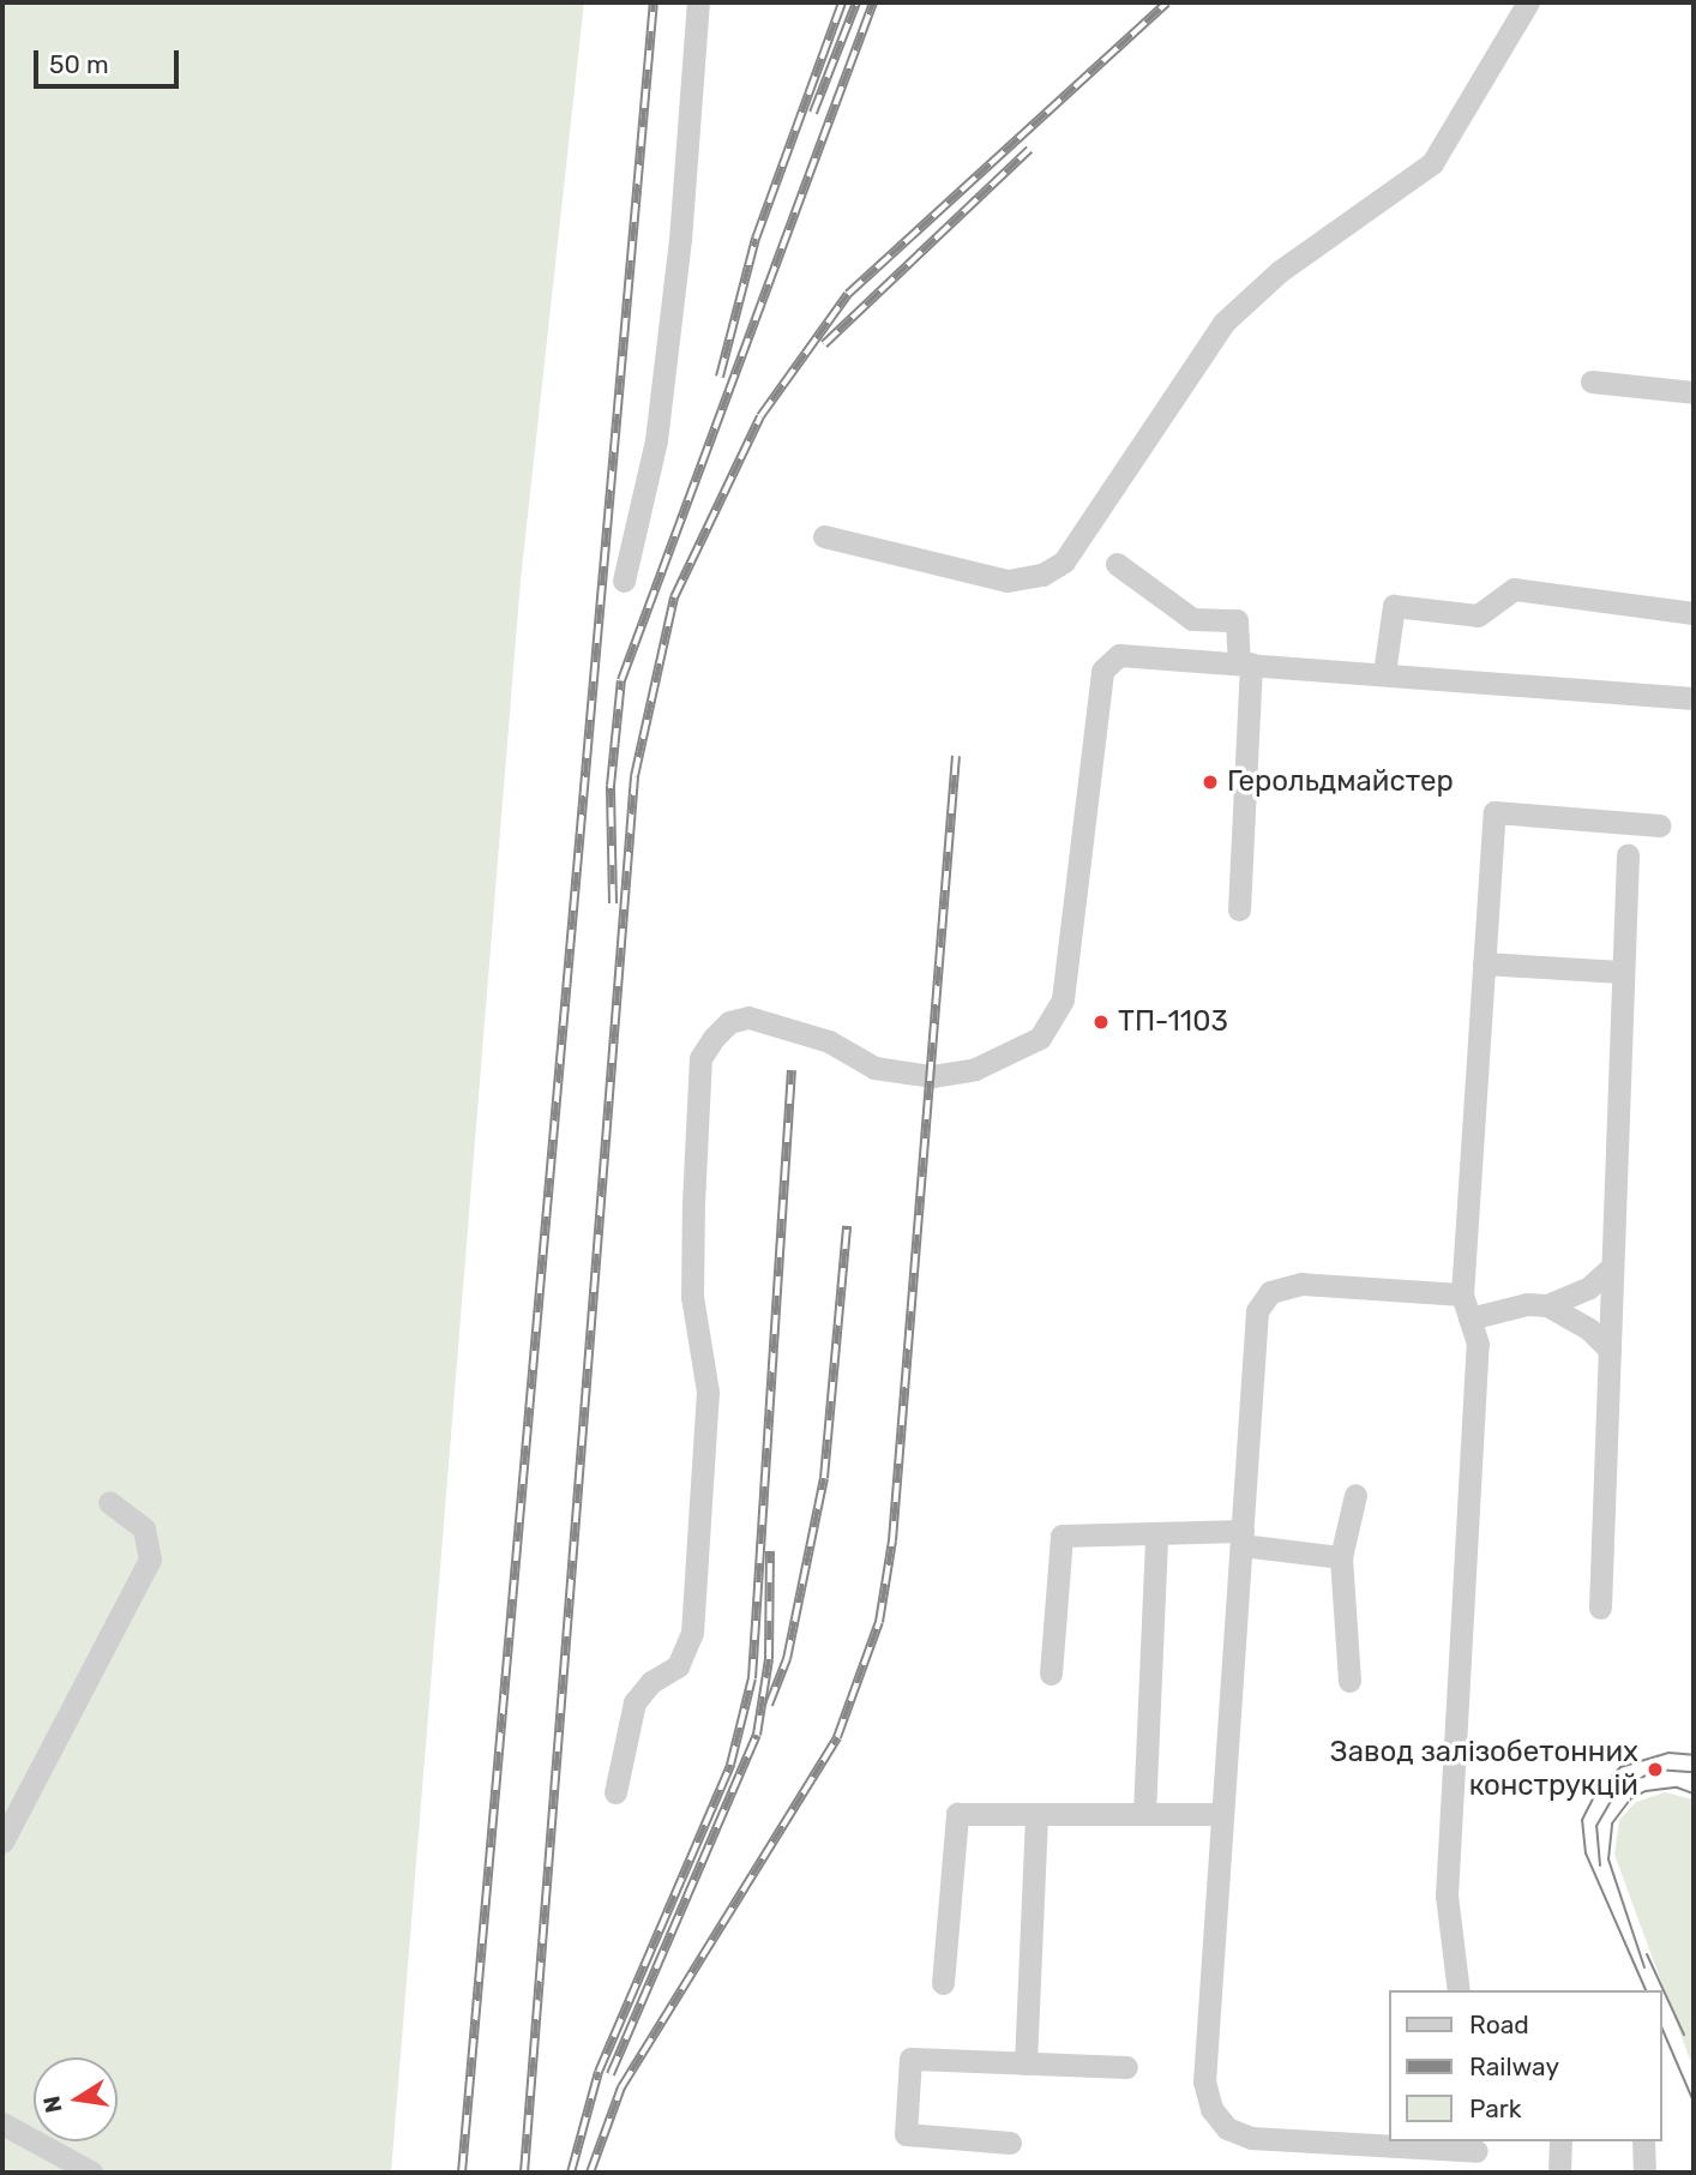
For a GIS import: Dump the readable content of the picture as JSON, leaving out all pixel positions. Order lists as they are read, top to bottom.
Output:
{
  "places": ["Герольдмайстер", "ТП-1103", "Завод залізобетонних конструкцій"],
  "legend": ["Road", "Railway", "Park"],
  "scale_bar": "50 m",
  "north": "left"
}
